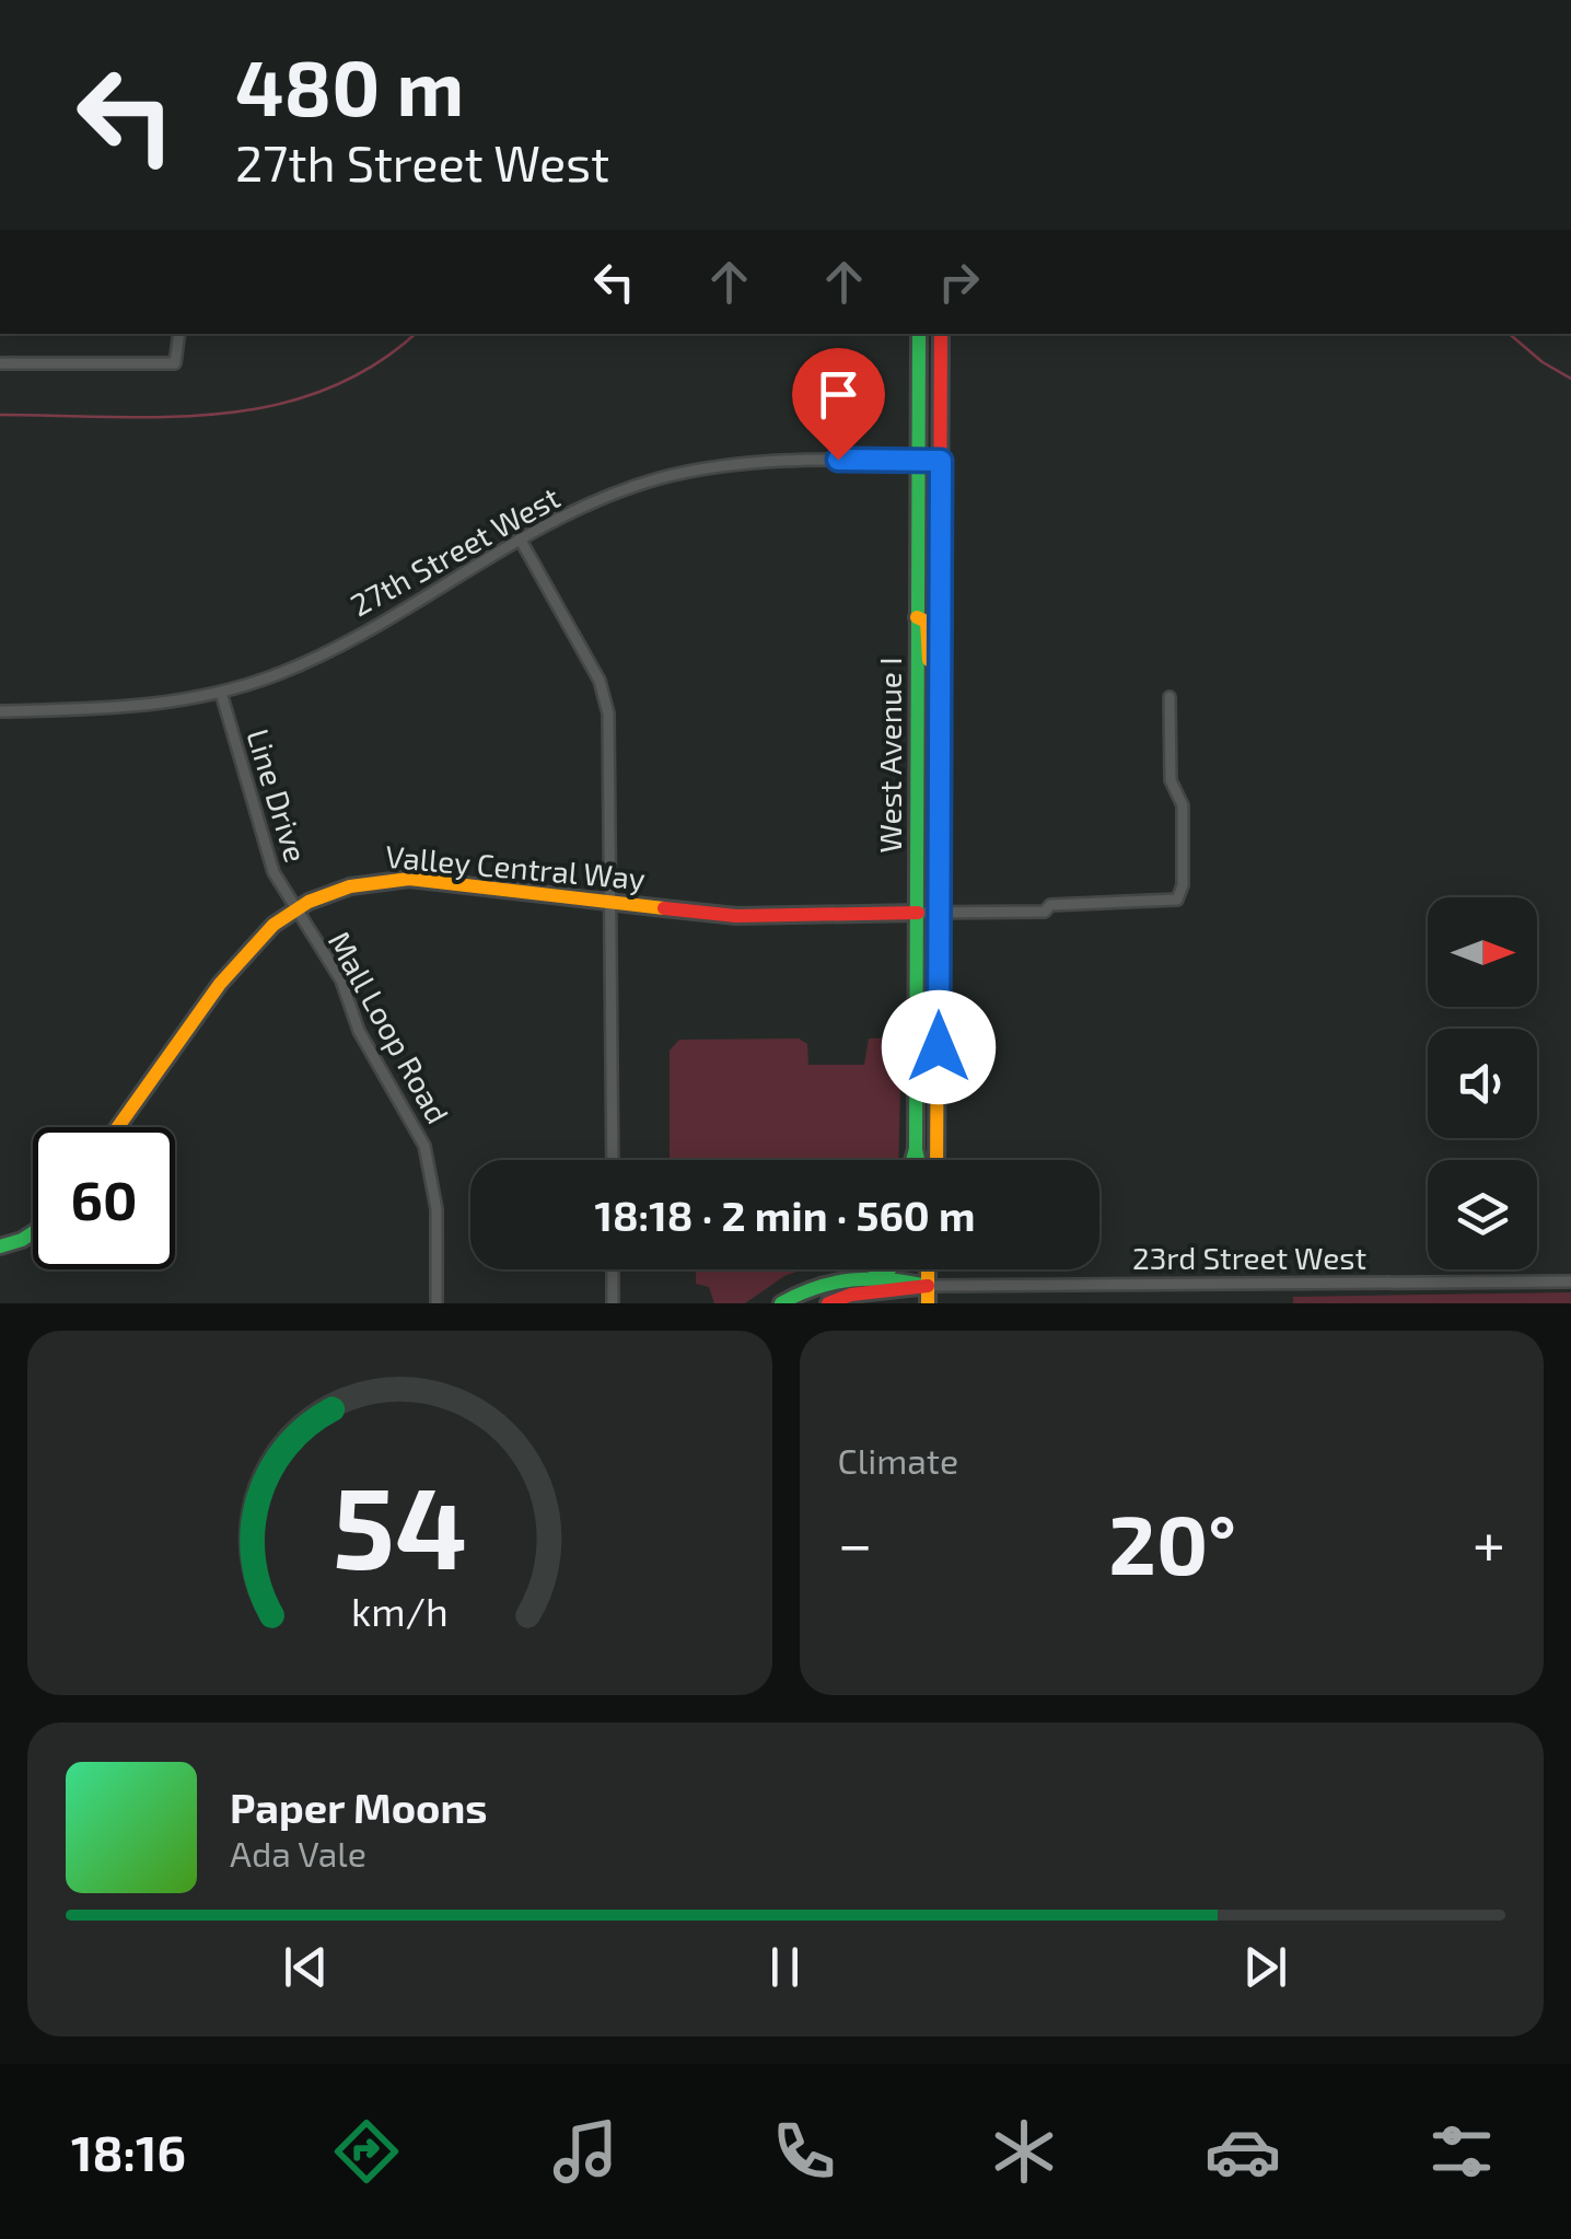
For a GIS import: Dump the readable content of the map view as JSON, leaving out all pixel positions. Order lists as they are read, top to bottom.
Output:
{
  "streets": {
    "main road": ["West Avenue I", "Valley Central Way"],
    "street": [
      "27th Street West",
      "Line Drive",
      "Mall Loop Road",
      "23rd Street West"
    ]
  },
  "crossings": [
    ["27th Street West", "West Avenue I"],
    ["27th Street West", "Line Drive"],
    ["West Avenue I", "Valley Central Way"],
    ["Line Drive", "Valley Central Way"],
    ["Line Drive", "Mall Loop Road"],
    ["Valley Central Way", "Mall Loop Road"]
  ],
  "north": "right",
  "page": {
    "turn": ["480 m", "27th Street West"],
    "limit": "60",
    "trip": "18:18 · 2 min · 560 m",
    "tile": "Climate",
    "heat": ["−", "20°", "+"],
    "song": ["Paper Moons", "Ada Vale"],
    "tabs": "18:16",
    "gauge": ["54", "km/h"]
  }
}
